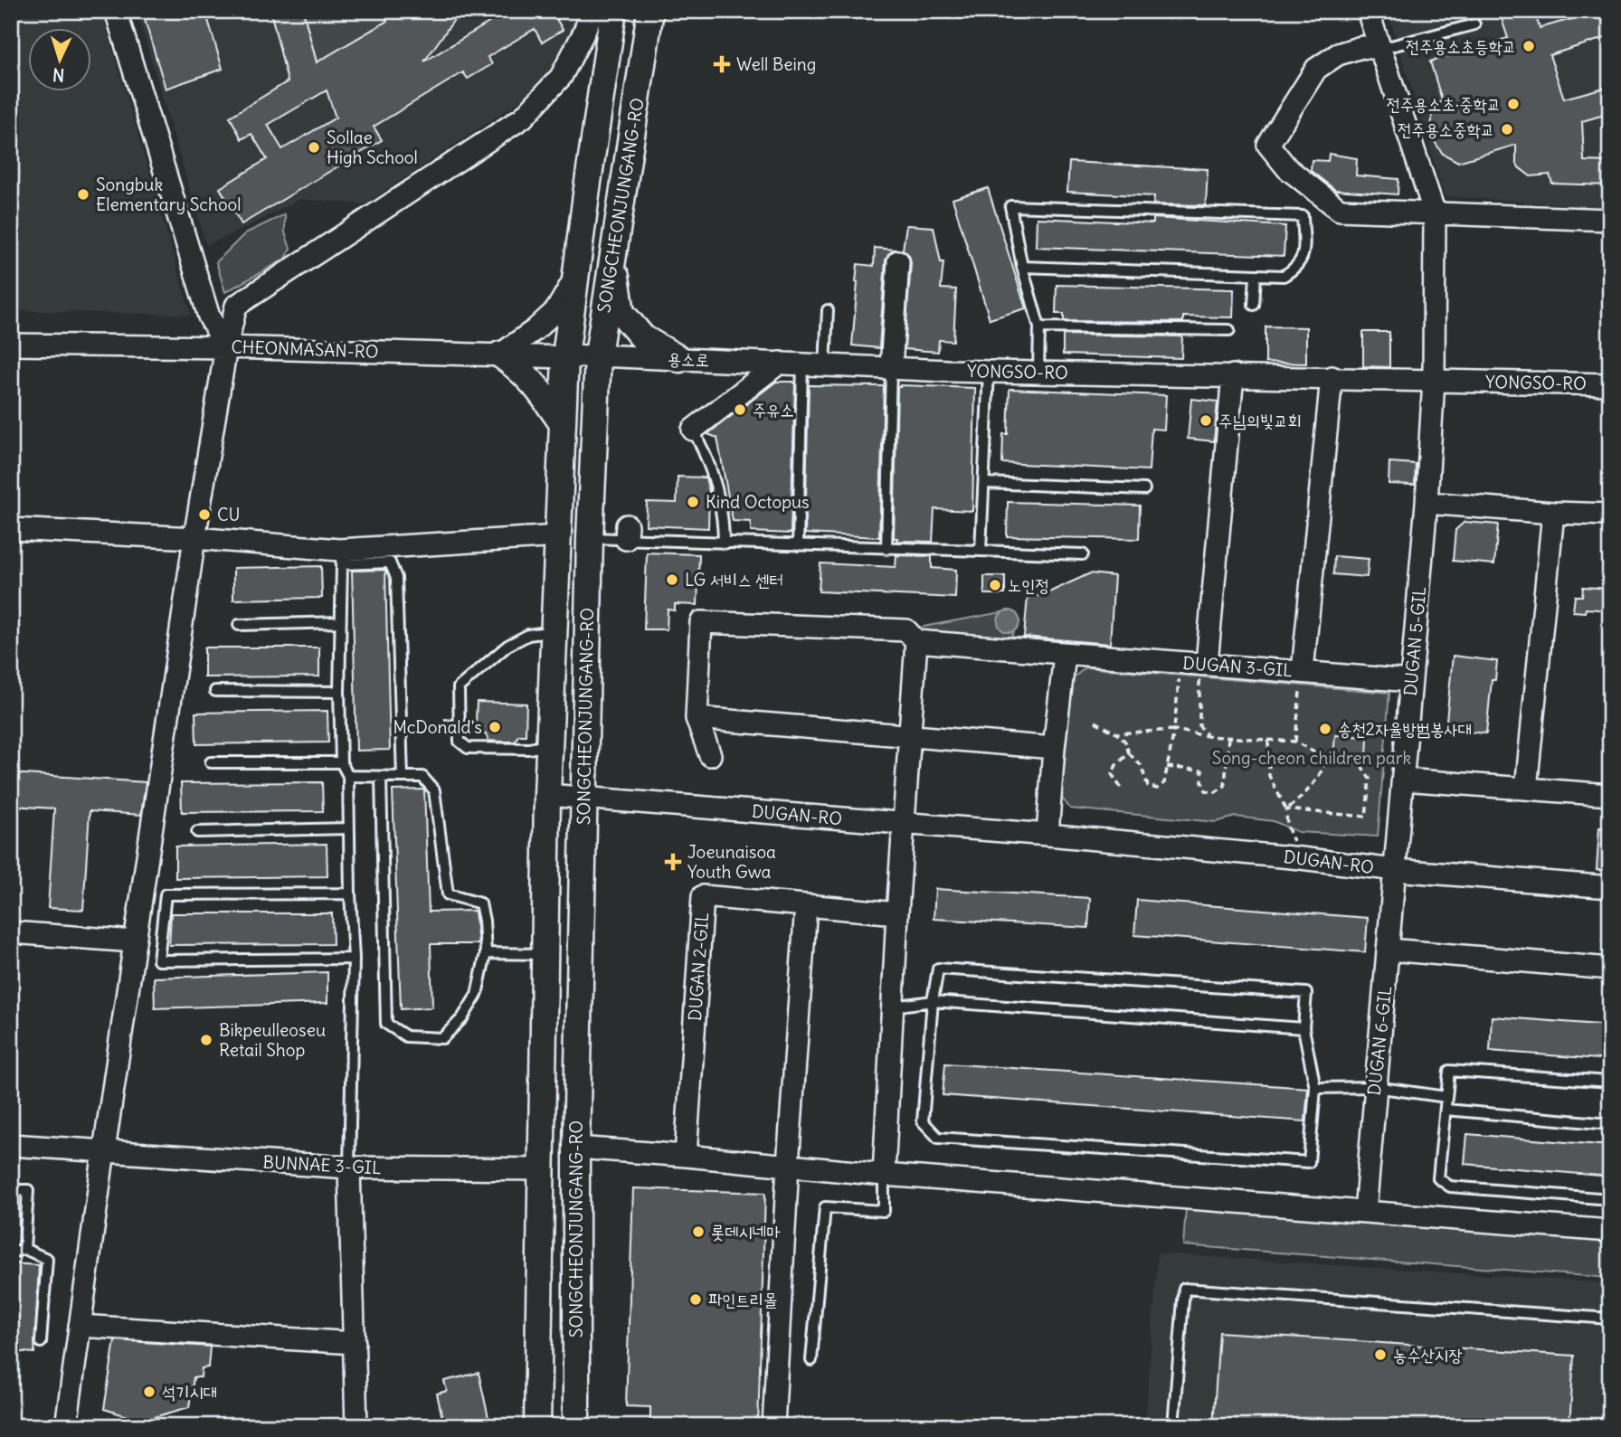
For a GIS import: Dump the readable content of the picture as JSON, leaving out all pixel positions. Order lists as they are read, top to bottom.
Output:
{
  "streets": {
    "street": [
      "SONGCHEONJUNGANG-RO",
      "CHEONMASAN-RO",
      "용소로",
      "YONGSO-RO",
      "DUGAN 5-GIL",
      "DUGAN 3-GIL",
      "DUGAN-RO",
      "DUGAN 2-GIL",
      "DUGAN 6-GIL",
      "BUNNAE 3-GIL"
    ]
  },
  "crossings": [
    ["SONGCHEONJUNGANG-RO", "CHEONMASAN-RO"],
    ["SONGCHEONJUNGANG-RO", "용소로"],
    ["SONGCHEONJUNGANG-RO", "DUGAN-RO"],
    ["SONGCHEONJUNGANG-RO", "BUNNAE 3-GIL"],
    ["CHEONMASAN-RO", "용소로"],
    ["용소로", "YONGSO-RO"],
    ["YONGSO-RO", "DUGAN 5-GIL"],
    ["DUGAN 5-GIL", "DUGAN 3-GIL"],
    ["DUGAN 5-GIL", "DUGAN-RO"],
    ["DUGAN 5-GIL", "DUGAN 6-GIL"],
    ["DUGAN-RO", "DUGAN 6-GIL"]
  ],
  "parks": ["Song-cheon children park"],
  "places": {
    "other": [
      "전주용소초등학교",
      "전주용소초·중학교",
      "전주용소중학교",
      "Sollae High School",
      "Songbuk Elementary School",
      "주유소",
      "주님의빛교회",
      "Kind Octopus",
      "CU",
      "LG 서비스 센터",
      "노인정",
      "McDonald's",
      "송천2자율방범봉사대",
      "Bikpeulleoseu Retail Shop",
      "롯데시네마",
      "파인트리몰",
      "농수산시장",
      "석기시대"
    ],
    "health": ["Well Being", "Joeunaisoa Youth Gwa"]
  },
  "north": "bottom"
}
